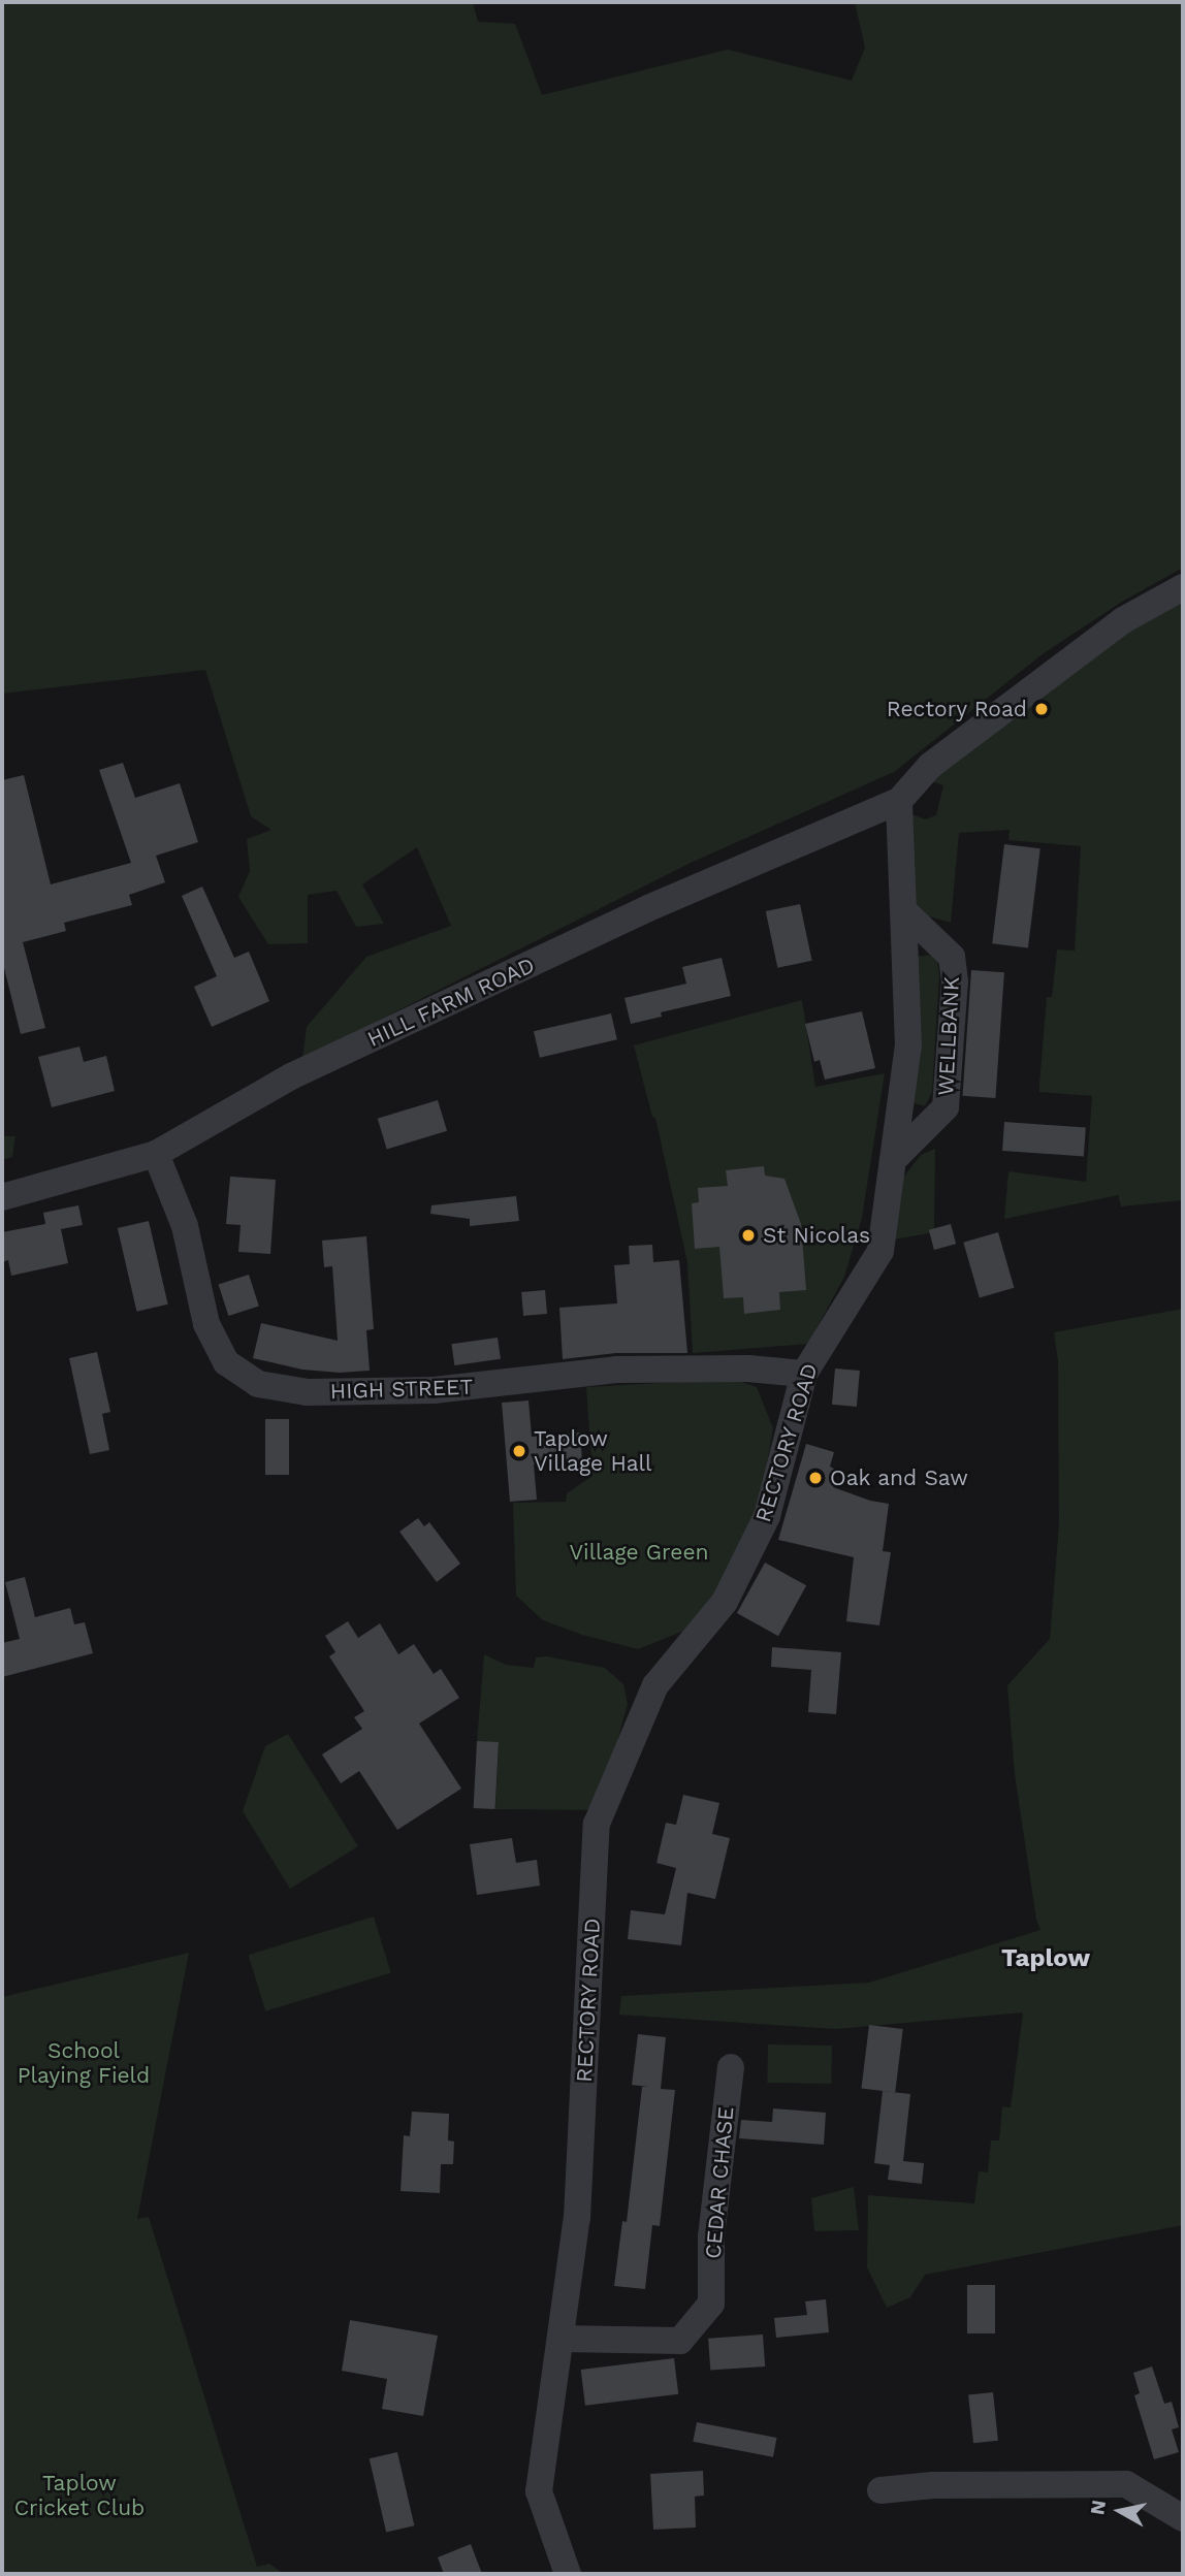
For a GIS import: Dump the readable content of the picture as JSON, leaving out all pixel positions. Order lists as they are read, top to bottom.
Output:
{
  "streets": {
    "street": [
      "HILL FARM ROAD",
      "WELLBANK",
      "HIGH STREET",
      "RECTORY ROAD",
      "CEDAR CHASE"
    ]
  },
  "crossings": [
    ["HILL FARM ROAD", "HIGH STREET"],
    ["HILL FARM ROAD", "RECTORY ROAD"],
    ["WELLBANK", "RECTORY ROAD"],
    ["HIGH STREET", "RECTORY ROAD"],
    ["RECTORY ROAD", "CEDAR CHASE"]
  ],
  "districts": ["Taplow"],
  "parks": ["Village Green", "School Playing Field", "Taplow Cricket Club"],
  "places": [
    "Rectory Road",
    "St Nicolas",
    "Taplow Village Hall",
    "Oak and Saw"
  ],
  "north": "left"
}
